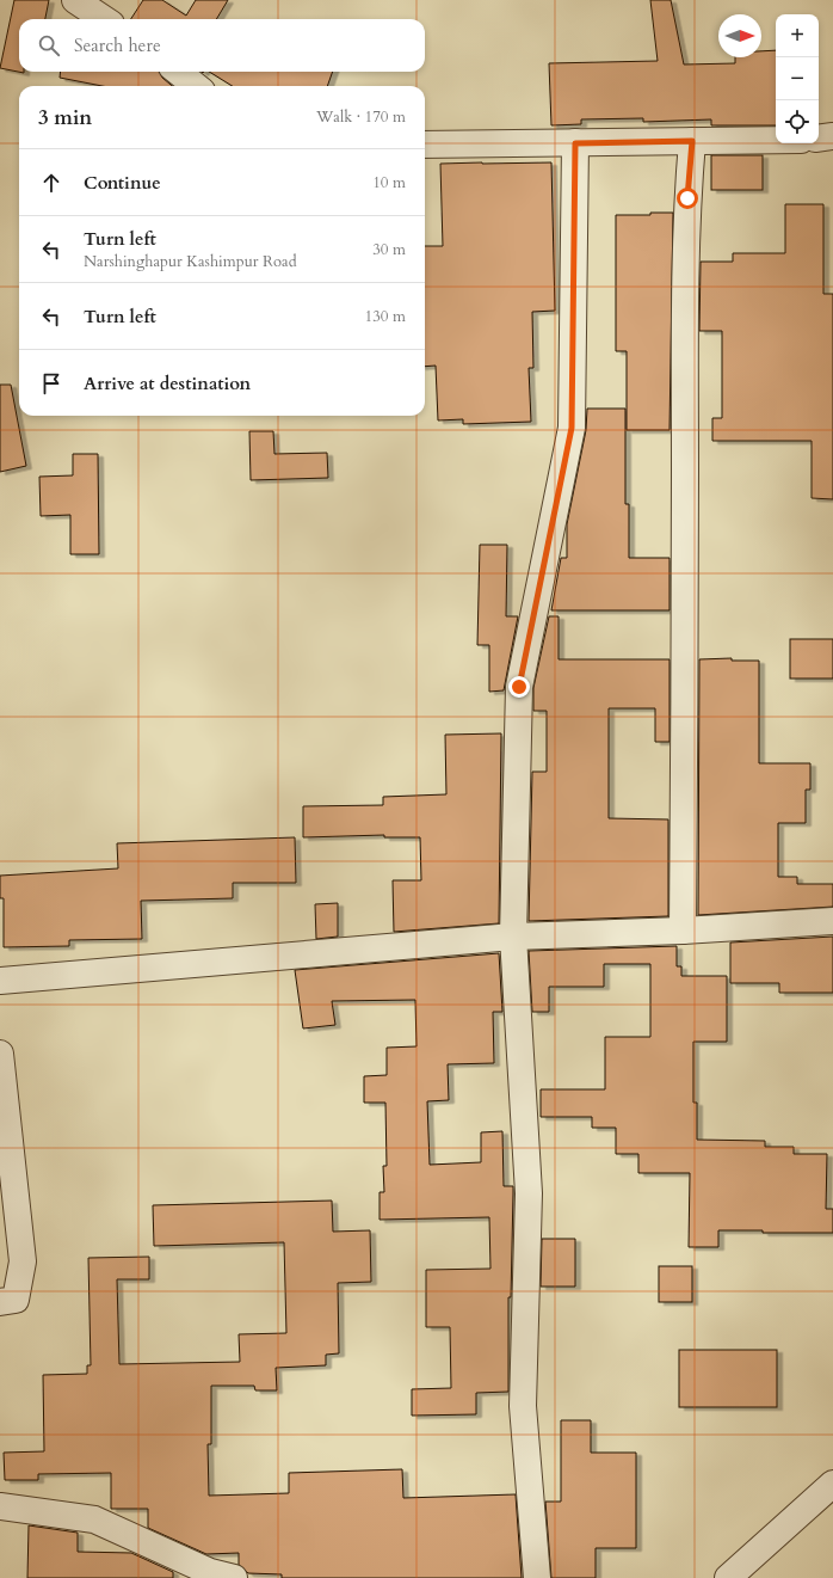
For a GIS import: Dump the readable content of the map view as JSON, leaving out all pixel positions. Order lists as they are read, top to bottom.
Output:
{
  "north": "right",
  "page": {
    "map_buttons": ["+", "−"],
    "search": "Search here",
    "heading": ["3 min", "Walk · 170 m"],
    "list": [
      ["Continue", "10 m"],
      ["Turn left", "Narshinghapur Kashimpur Road", "30 m"],
      ["Turn left", "130 m"],
      "Arrive at destination"
    ]
  }
}
